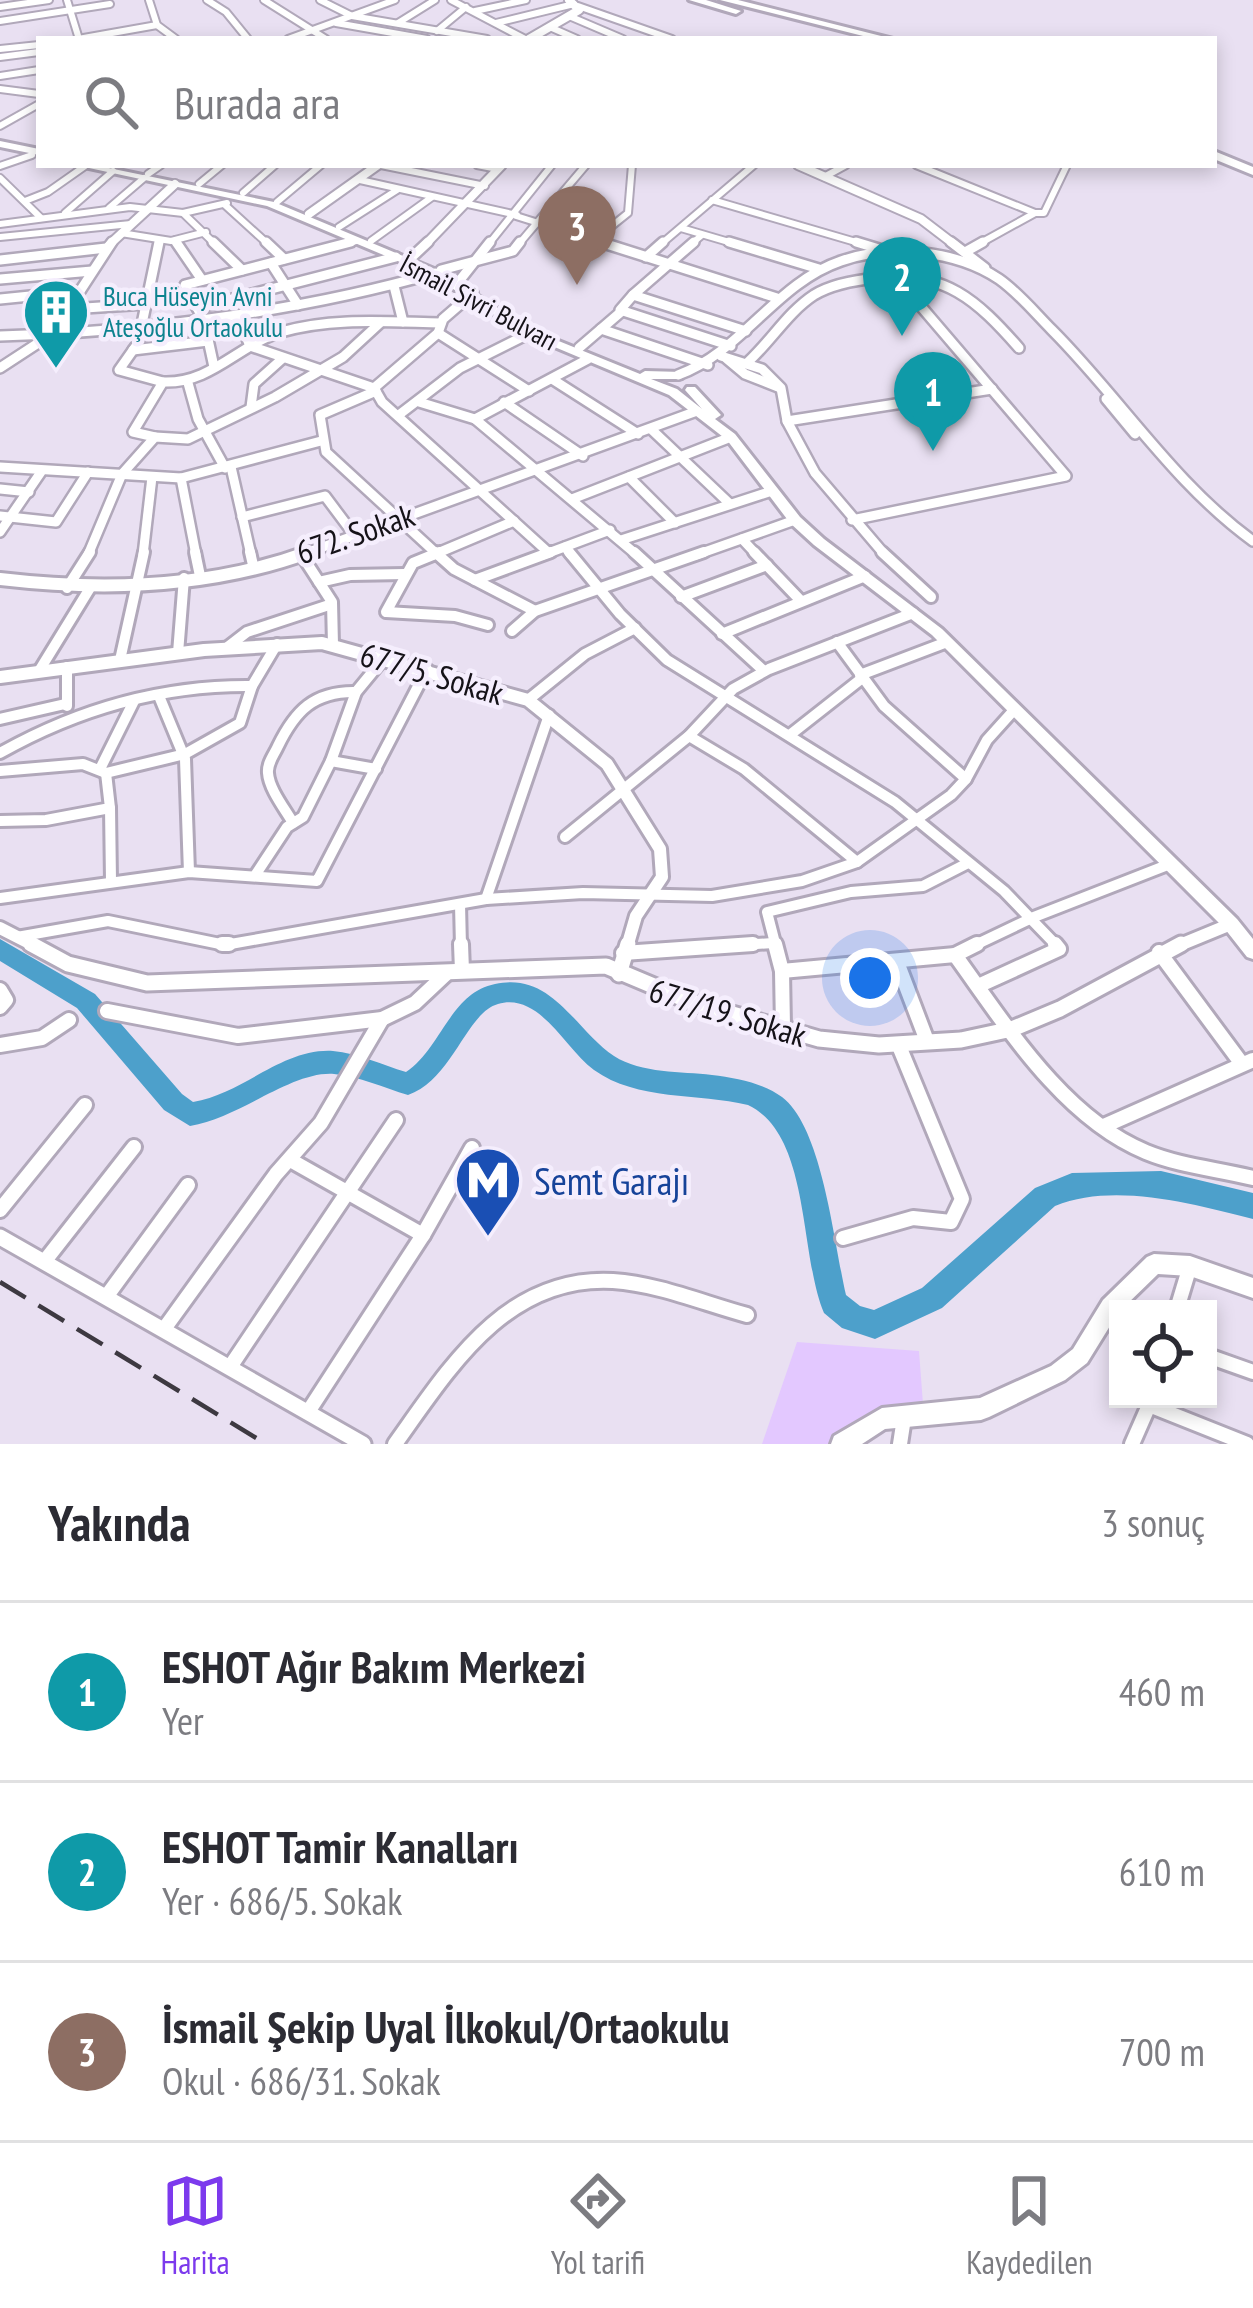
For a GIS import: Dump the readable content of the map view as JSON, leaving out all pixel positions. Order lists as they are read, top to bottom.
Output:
{
  "streets": {
    "main road": ["İsmail Sivri Bulvarı", "677/19. Sokak"],
    "street": ["672. Sokak", "677/5. Sokak"]
  },
  "crossings": [
    ["İsmail Sivri Bulvarı", "672. Sokak"],
    ["İsmail Sivri Bulvarı", "677/19. Sokak"],
    ["677/5. Sokak", "677/19. Sokak"]
  ],
  "places": {
    "building": ["Buca Hüseyin Avni Ateşoğlu Ortaokulu"],
    "metro station": ["Semt Garajı"]
  },
  "page": {
    "search": "Burada ara",
    "pins": ["3", "2", "1"],
    "heading": ["Yakında", "3 sonuç"],
    "list": [
      {
        "mark": "1",
        "name": "ESHOT Ağır Bakım Merkezi",
        "note": "Yer",
        "value": "460 m"
      },
      {
        "mark": "2",
        "name": "ESHOT Tamir Kanalları",
        "note": "Yer · 686/5. Sokak",
        "value": "610 m"
      },
      {
        "mark": "3",
        "name": "İsmail Şekip Uyal İlkokul/Ortaokulu",
        "note": "Okul · 686/31. Sokak",
        "value": "700 m"
      }
    ],
    "nav": ["Harita", "Yol tarifi", "Kaydedilen"]
  }
}
